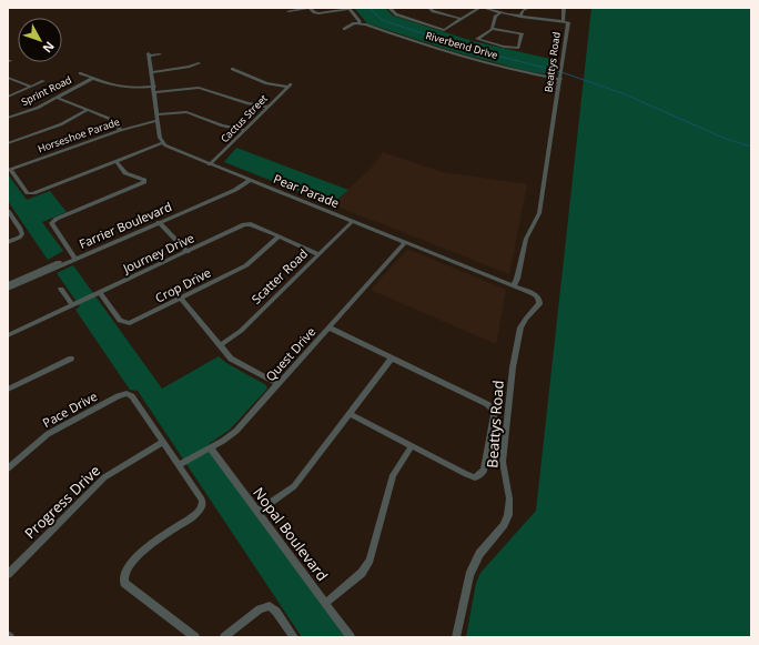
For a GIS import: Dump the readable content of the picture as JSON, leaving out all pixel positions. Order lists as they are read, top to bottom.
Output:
{
  "streets": {
    "street": [
      "Riverbend Drive",
      "Beattys Road",
      "Sprint Road",
      "Cactus Street",
      "Horseshoe Parade",
      "Pear Parade",
      "Farrier Boulevard",
      "Journey Drive",
      "Scatter Road",
      "Crop Drive",
      "Quest Drive",
      "Pace Drive",
      "Progress Drive",
      "Nopal Boulevard"
    ]
  },
  "crossings": [
    ["Riverbend Drive", "Beattys Road"],
    ["Beattys Road", "Pear Parade"],
    ["Cactus Street", "Pear Parade"],
    ["Pear Parade", "Farrier Boulevard"],
    ["Pear Parade", "Scatter Road"],
    ["Pear Parade", "Quest Drive"],
    ["Journey Drive", "Scatter Road"],
    ["Journey Drive", "Crop Drive"],
    ["Quest Drive", "Nopal Boulevard"],
    ["Pace Drive", "Progress Drive"]
  ],
  "north": "bottom right"
}
